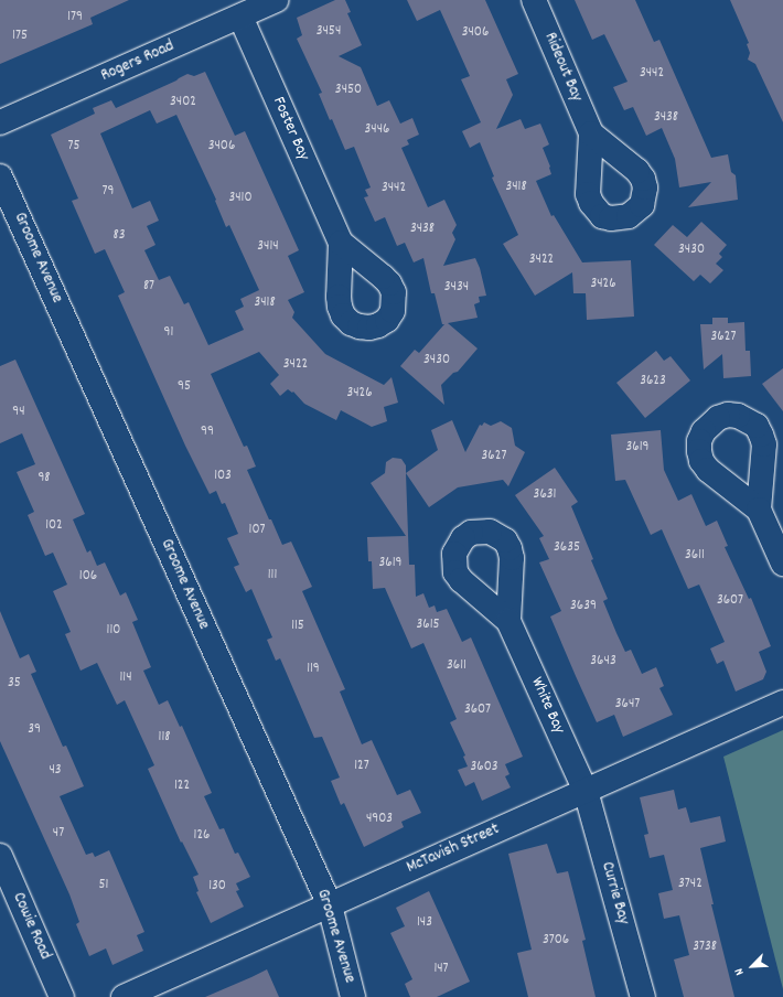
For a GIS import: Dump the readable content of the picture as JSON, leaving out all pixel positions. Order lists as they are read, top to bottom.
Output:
{
  "streets": {
    "street": [
      "Rogers Road",
      "Rideout Bay",
      "Foster Bay",
      "Groome Avenue",
      "White Bay",
      "McTavish Street",
      "Currie Bay",
      "Cowie Road"
    ]
  },
  "crossings": [
    ["Rogers Road", "Foster Bay"],
    ["Groome Avenue", "McTavish Street"],
    ["White Bay", "McTavish Street"],
    ["White Bay", "Currie Bay"],
    ["McTavish Street", "Currie Bay"]
  ],
  "house_numbers": [
    "179",
    "3454",
    "3406",
    "175",
    "3442",
    "3450",
    "3402",
    "3438",
    "3446",
    "75",
    "3406",
    "3418",
    "3442",
    "79",
    "3410",
    "3438",
    "83",
    "3414",
    "3430",
    "3422",
    "3426",
    "87",
    "3434",
    "3418",
    "91",
    "3627",
    "3430",
    "3422",
    "3623",
    "95",
    "3426",
    "94",
    "99",
    "3619",
    "3627",
    "103",
    "98",
    "3631",
    "102",
    "107",
    "3635",
    "3611",
    "3619",
    "111",
    "106",
    "3607",
    "3639",
    "3615",
    "115",
    "110",
    "3643",
    "3611",
    "119",
    "114",
    "35",
    "3647",
    "3607",
    "39",
    "118",
    "127",
    "3603",
    "43",
    "122",
    "4903",
    "47",
    "126",
    "3742",
    "51",
    "130",
    "143",
    "3706",
    "3738",
    "147"
  ],
  "north": "bottom left"
}
